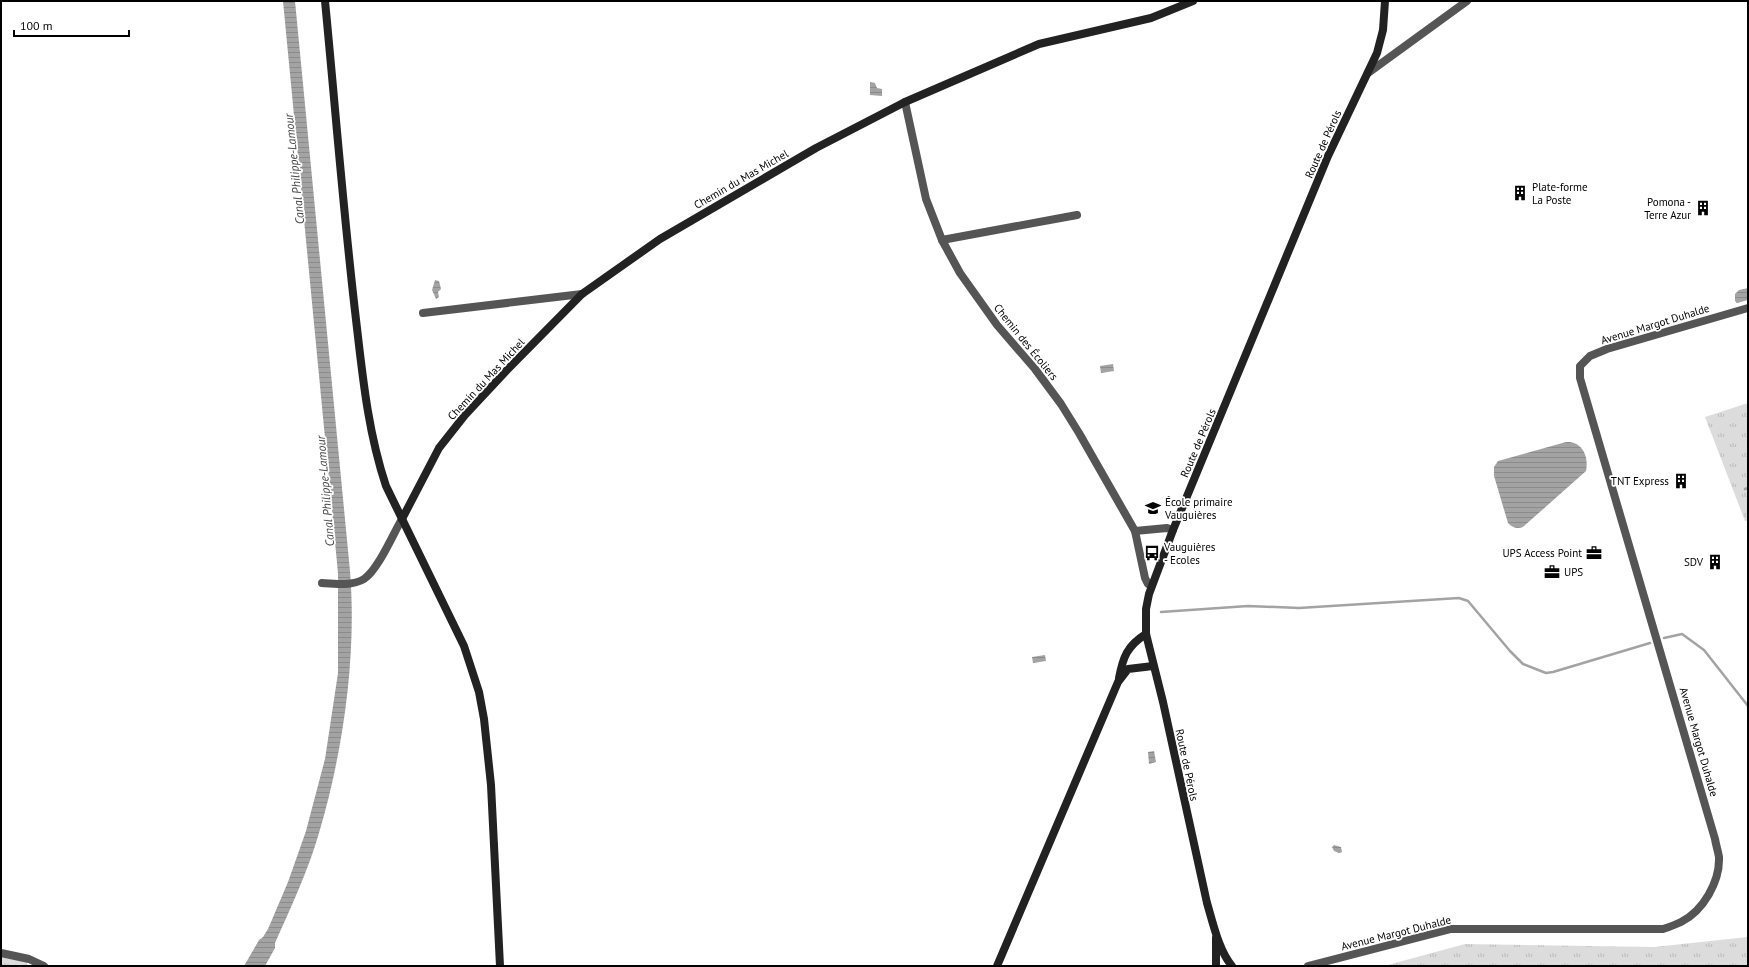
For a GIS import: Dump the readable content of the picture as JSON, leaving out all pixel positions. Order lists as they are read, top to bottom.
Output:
{
  "streets": {
    "street": [
      "Route de Pérols",
      "Chemin du Mas Michel",
      "Avenue Margot Duhalde",
      "Chemin des Écoliers"
    ]
  },
  "crossings": [
    ["Route de Pérols", "Chemin des Écoliers"],
    ["Chemin du Mas Michel", "Chemin des Écoliers"]
  ],
  "water": ["Canal Philippe-Lamour"],
  "places": {
    "building": [
      "Plate-forme La Poste",
      "Pomona - Terre Azur",
      "TNT Express",
      "SDV"
    ],
    "school or university": ["École primaire Vauguières"],
    "bus stop": ["Vauguières - Ecoles"],
    "office": ["UPS Access Point", "UPS"]
  },
  "scale_bar": "100 m"
}
